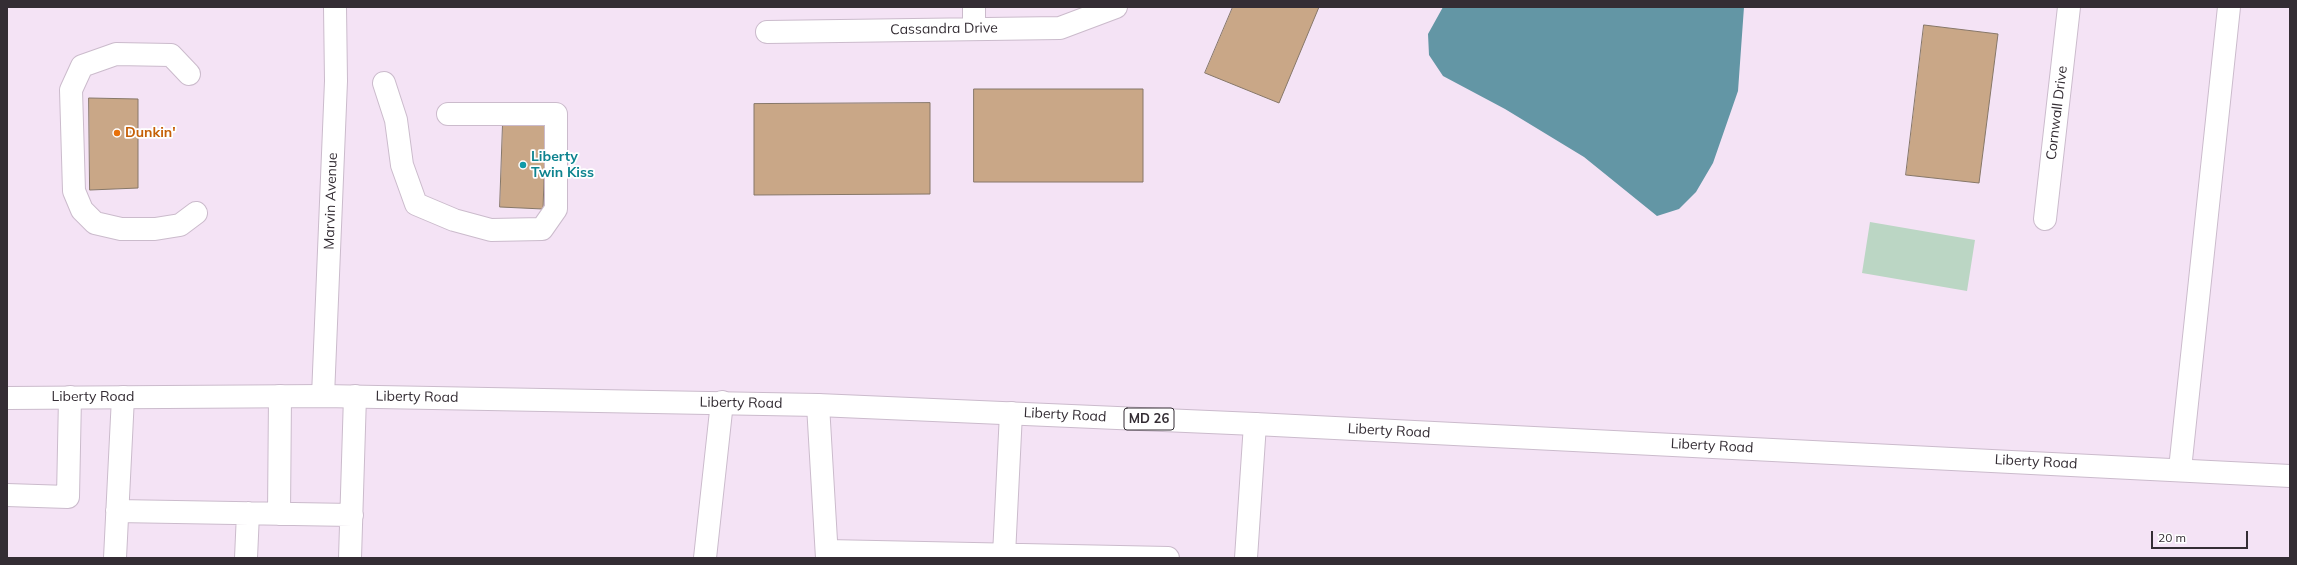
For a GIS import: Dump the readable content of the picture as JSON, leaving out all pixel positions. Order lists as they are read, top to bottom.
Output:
{
  "streets": {
    "main road": [
      "Cassandra Drive",
      "Cornwall Drive",
      "Marvin Avenue",
      "Liberty Road",
      "MD 26"
    ]
  },
  "crossings": [
    ["Marvin Avenue", "Liberty Road"]
  ],
  "places": ["Dunkin'", "Liberty Twin Kiss"],
  "scale_bar": "20 m"
}
